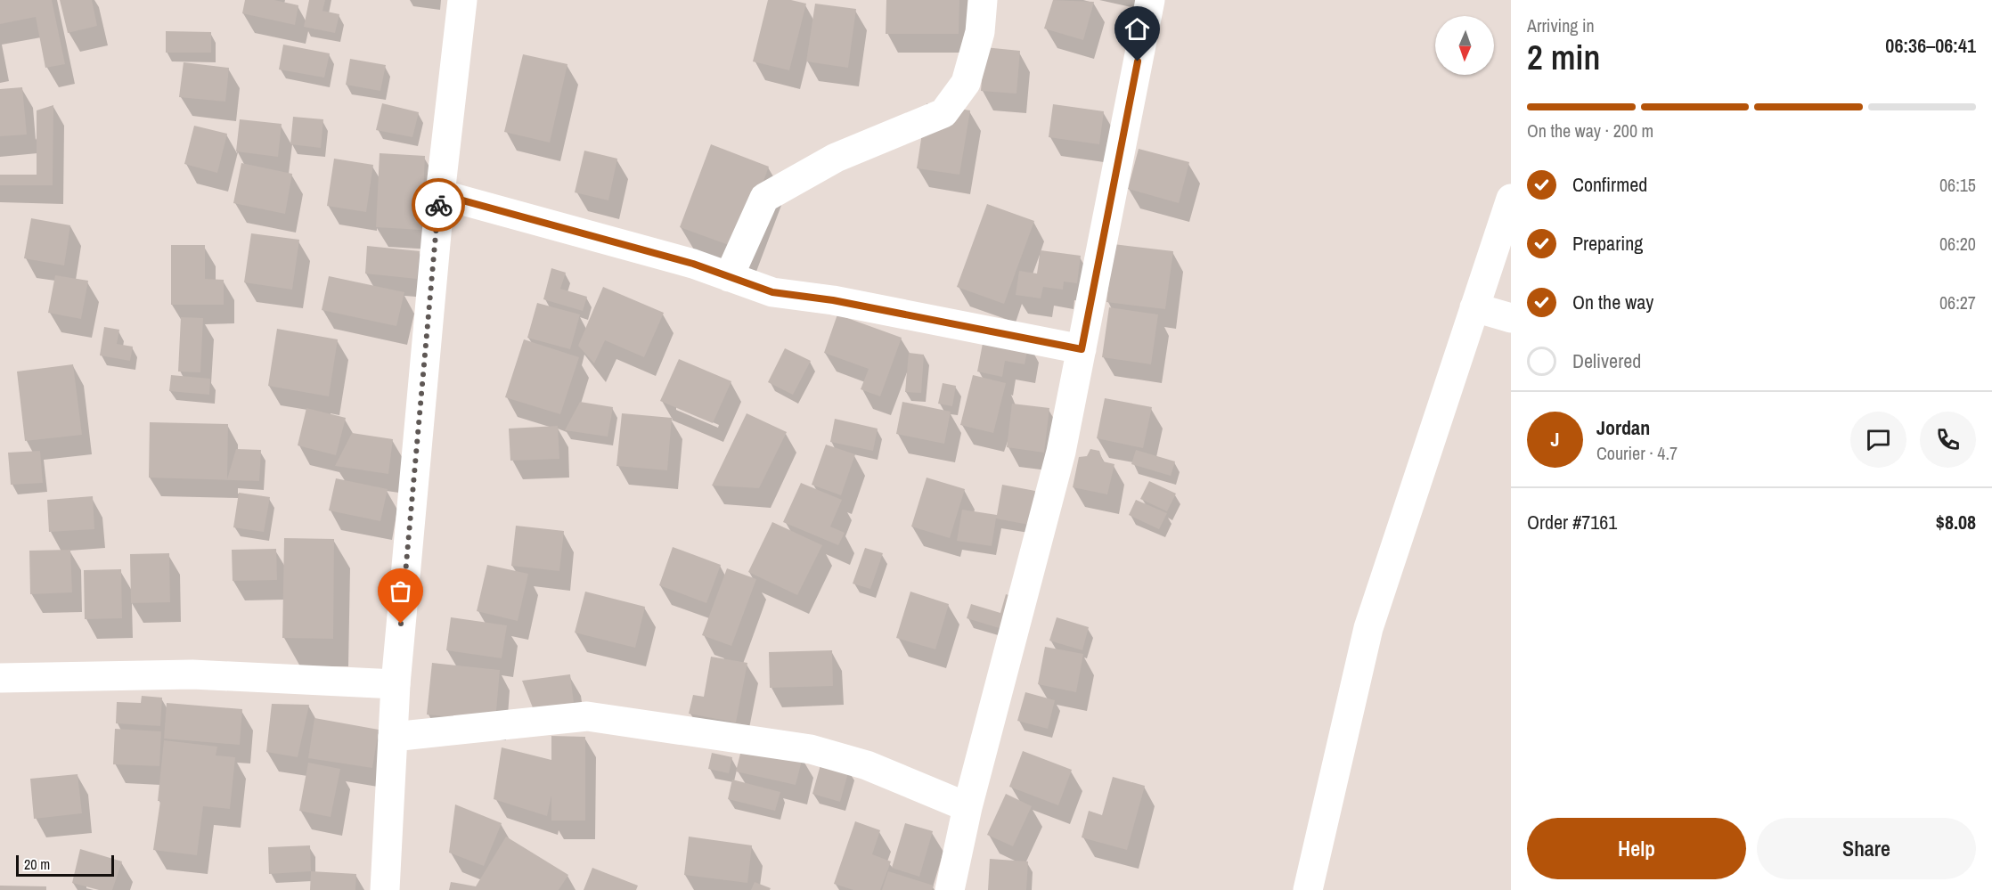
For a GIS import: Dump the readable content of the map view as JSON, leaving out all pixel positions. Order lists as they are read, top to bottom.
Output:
{
  "scale_bar": "20 m",
  "north": "bottom",
  "page": {
    "heading": ["2 min", "Arriving in", "06:36–06:41"],
    "panel": [
      "Jordan",
      "Courier · 4.7",
      "Order #7161",
      "$8.08"
    ],
    "bar": "On the way · 200 m",
    "list": [
      ["Confirmed", "06:15"],
      ["Preparing", "06:20"],
      ["On the way", "06:27"],
      "Delivered"
    ],
    "round": "J",
    "buttons": ["Help", "Share"],
    "scale": "20 m"
  }
}
